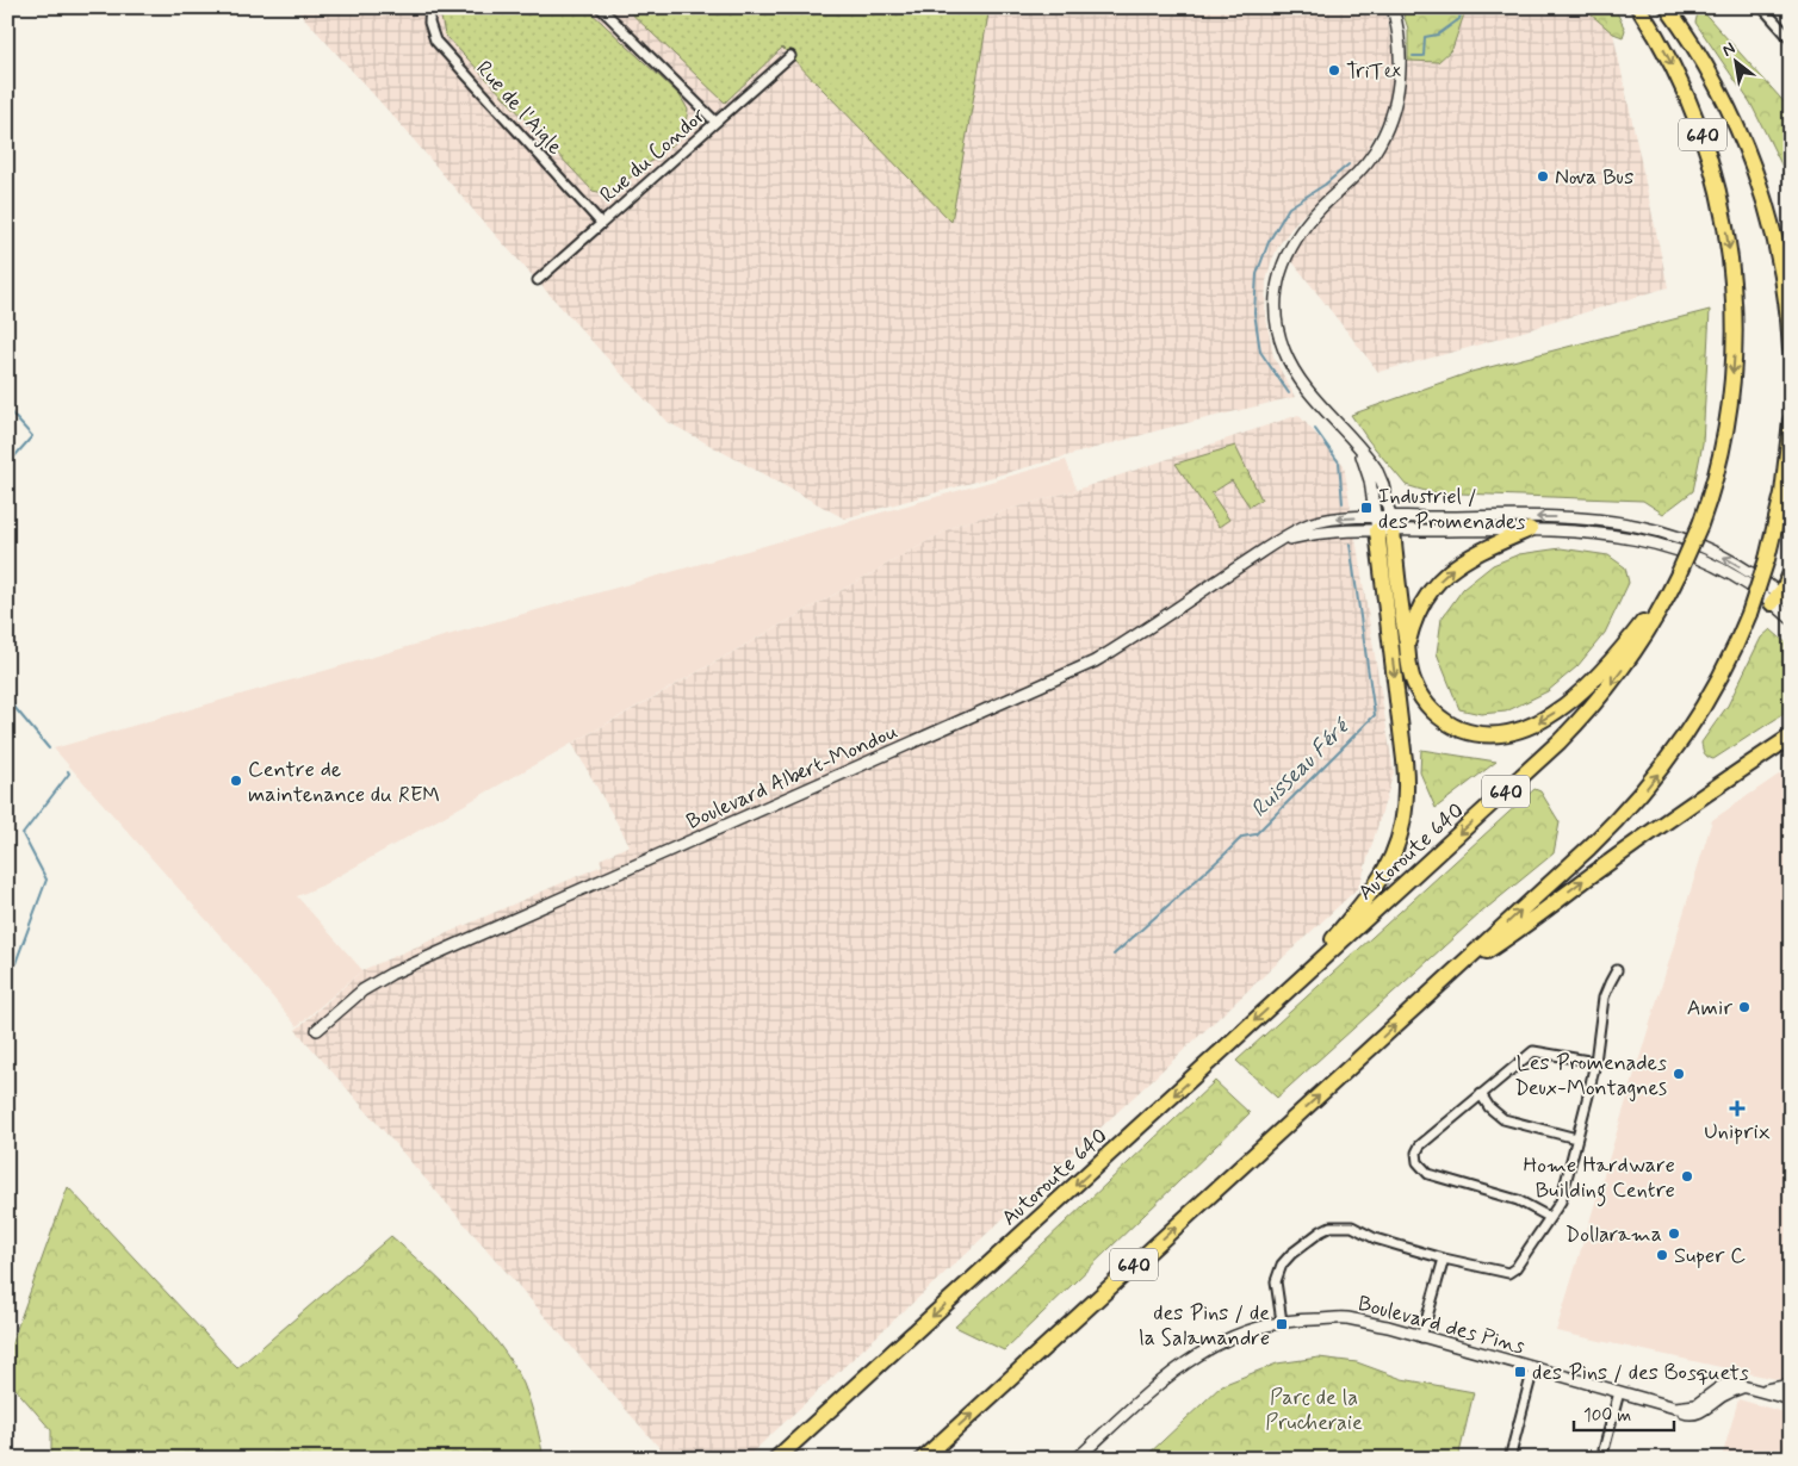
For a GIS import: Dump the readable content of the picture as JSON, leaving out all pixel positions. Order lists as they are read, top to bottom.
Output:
{
  "streets": {
    "highway": ["640", "Autoroute 640"],
    "street": [
      "Rue de l'Aigle",
      "Rue du Condor",
      "Boulevard Albert-Mondou",
      "Boulevard des Pins"
    ]
  },
  "crossings": [
    ["Rue de l'Aigle", "Rue du Condor"]
  ],
  "water": ["Ruisseau Féré"],
  "parks": ["Parc de la Prucheraie"],
  "places": {
    "other": [
      "TriTex",
      "Nova Bus",
      "Centre de maintenance du REM",
      "Amir",
      "Les Promenades Deux-Montagnes",
      "Home Hardware Building Centre",
      "Dollarama",
      "Super C"
    ],
    "transit": ["Industriel / des Promenades", "des Pins / de la Salamandre", "des Pins / des Bosquets"],
    "health": ["Uniprix"]
  },
  "scale_bar": "100 m",
  "north": "top left"
}
